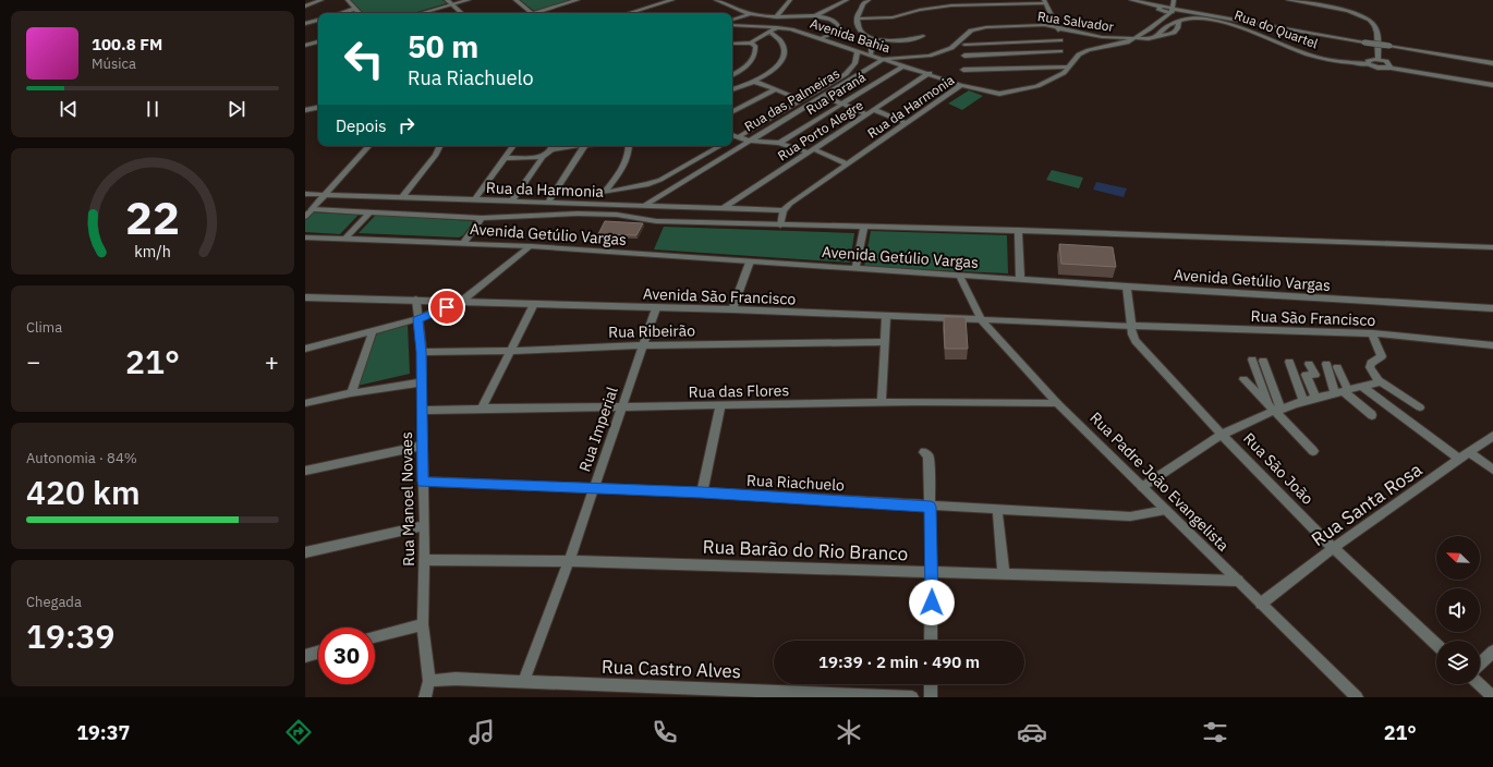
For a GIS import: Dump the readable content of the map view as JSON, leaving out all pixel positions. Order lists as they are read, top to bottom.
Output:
{
  "streets": {
    "street": [
      "Rua Salvador",
      "Rua do Quartel",
      "Avenida Bahia",
      "Rua Paraná",
      "Rua das Palmeiras",
      "Rua da Harmonia",
      "Rua Porto Alegre",
      "Avenida Getúlio Vargas",
      "Avenida São Francisco",
      "Rua São Francisco",
      "Rua Ribeirão",
      "Rua das Flores",
      "Rua Imperial",
      "Rua São João",
      "Rua Padre João Evangelista",
      "Rua Riachuelo",
      "Rua Manoel Novaes",
      "Rua Santa Rosa",
      "Rua Barão do Rio Branco",
      "Rua Castro Alves"
    ]
  },
  "crossings": [
    ["Rua Salvador", "Avenida Bahia"],
    ["Rua Salvador", "Rua das Palmeiras"],
    ["Rua Salvador", "Rua da Harmonia"],
    ["Avenida Bahia", "Rua Paraná"],
    ["Avenida Bahia", "Rua das Palmeiras"],
    ["Avenida Bahia", "Rua da Harmonia"],
    ["Avenida Bahia", "Rua Porto Alegre"],
    ["Rua das Palmeiras", "Rua da Harmonia"],
    ["Rua da Harmonia", "Rua Porto Alegre"],
    ["Avenida Getúlio Vargas", "Rua São João"],
    ["Avenida Getúlio Vargas", "Rua Padre João Evangelista"],
    ["Avenida São Francisco", "Rua São Francisco"],
    ["Avenida São Francisco", "Rua Imperial"],
    ["Avenida São Francisco", "Rua São João"],
    ["Avenida São Francisco", "Rua Padre João Evangelista"],
    ["Avenida São Francisco", "Rua Manoel Novaes"],
    ["Rua São Francisco", "Rua São João"],
    ["Rua Ribeirão", "Rua Imperial"],
    ["Rua Ribeirão", "Rua Manoel Novaes"],
    ["Rua das Flores", "Rua Imperial"],
    ["Rua das Flores", "Rua Padre João Evangelista"],
    ["Rua das Flores", "Rua Manoel Novaes"],
    ["Rua Imperial", "Rua Riachuelo"],
    ["Rua Imperial", "Rua Barão do Rio Branco"],
    ["Rua Imperial", "Rua Castro Alves"],
    ["Rua São João", "Rua Santa Rosa"],
    ["Rua Padre João Evangelista", "Rua Riachuelo"],
    ["Rua Padre João Evangelista", "Rua Santa Rosa"],
    ["Rua Padre João Evangelista", "Rua Barão do Rio Branco"],
    ["Rua Riachuelo", "Rua Manoel Novaes"],
    ["Rua Manoel Novaes", "Rua Barão do Rio Branco"],
    ["Rua Manoel Novaes", "Rua Castro Alves"]
  ],
  "north": "top left",
  "page": {
    "turn": ["50 m", "Rua Riachuelo"],
    "song": ["100.8 FM", "Música"],
    "then": "Depois",
    "tile": [
      "Clima",
      ["Autonomia · 84%", "420 km"],
      ["Chegada", "19:39"]
    ],
    "heat": ["−", "21°", "+"],
    "limit": "30",
    "trip": "19:39 · 2 min · 490 m",
    "tabs": ["19:37", "21°"],
    "gauge": ["22", "km/h"]
  }
}
